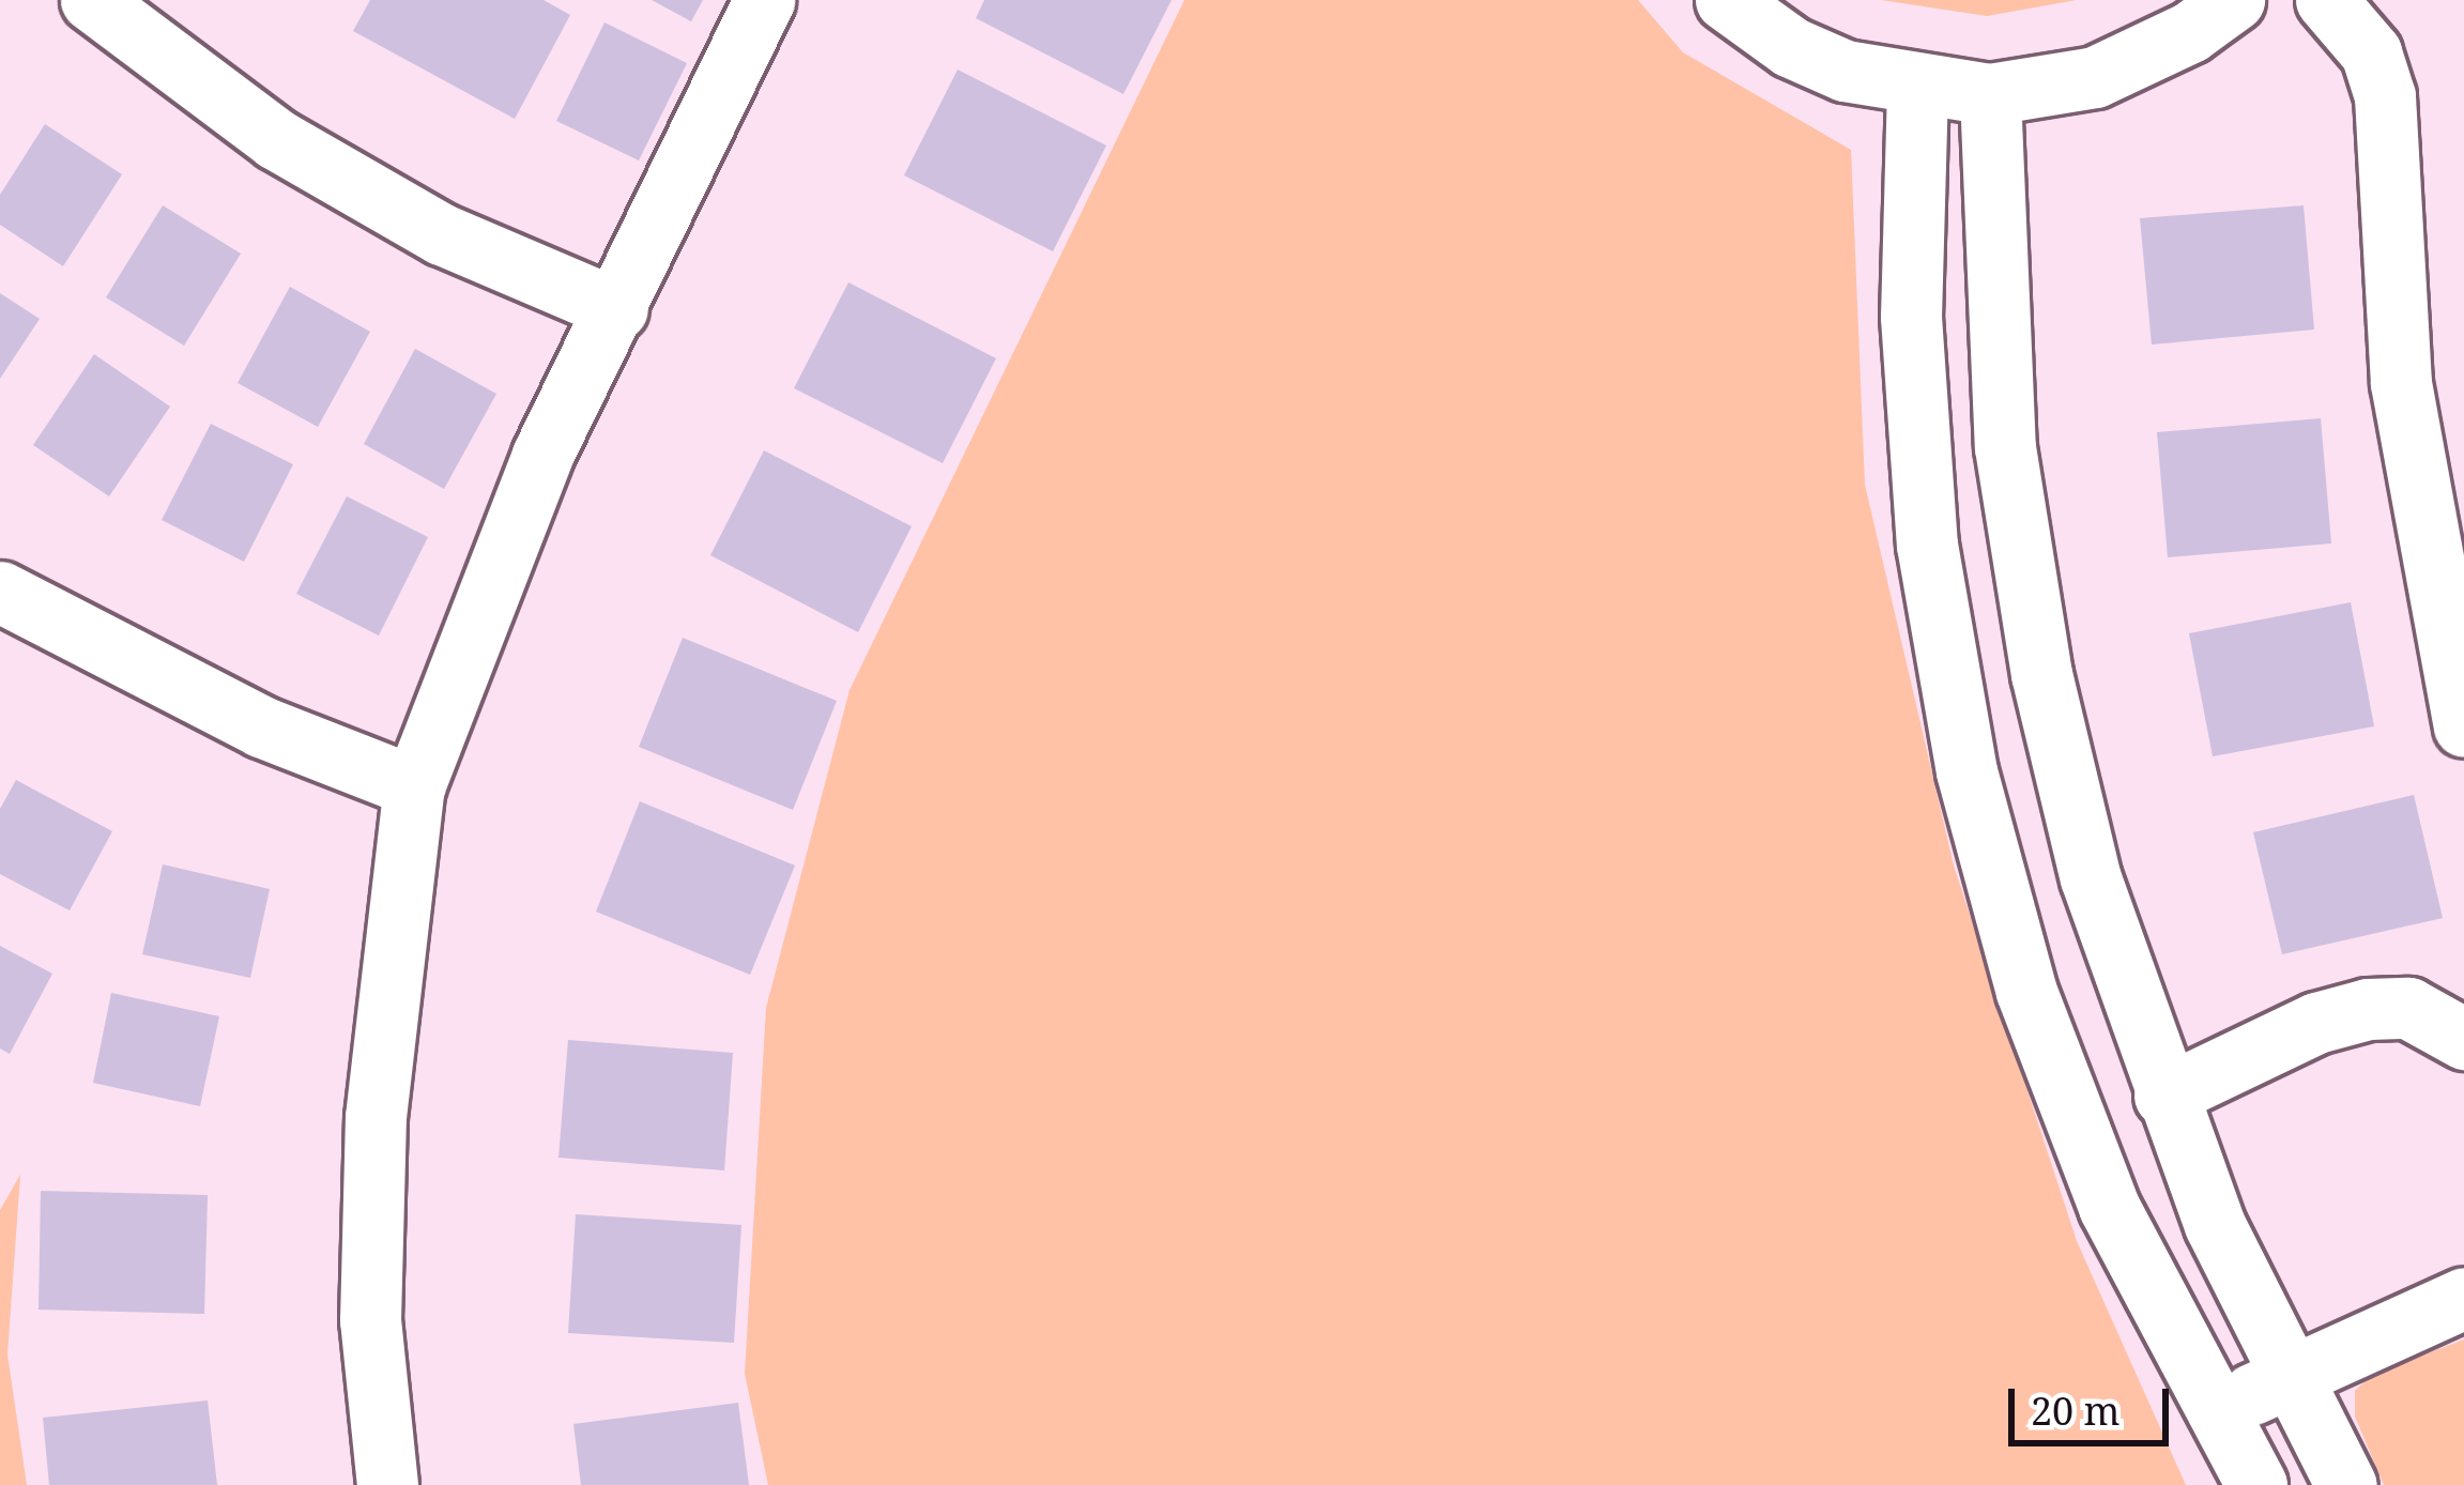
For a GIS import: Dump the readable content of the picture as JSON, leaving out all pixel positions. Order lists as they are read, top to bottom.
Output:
{
  "scale_bar": "20 m"
}
